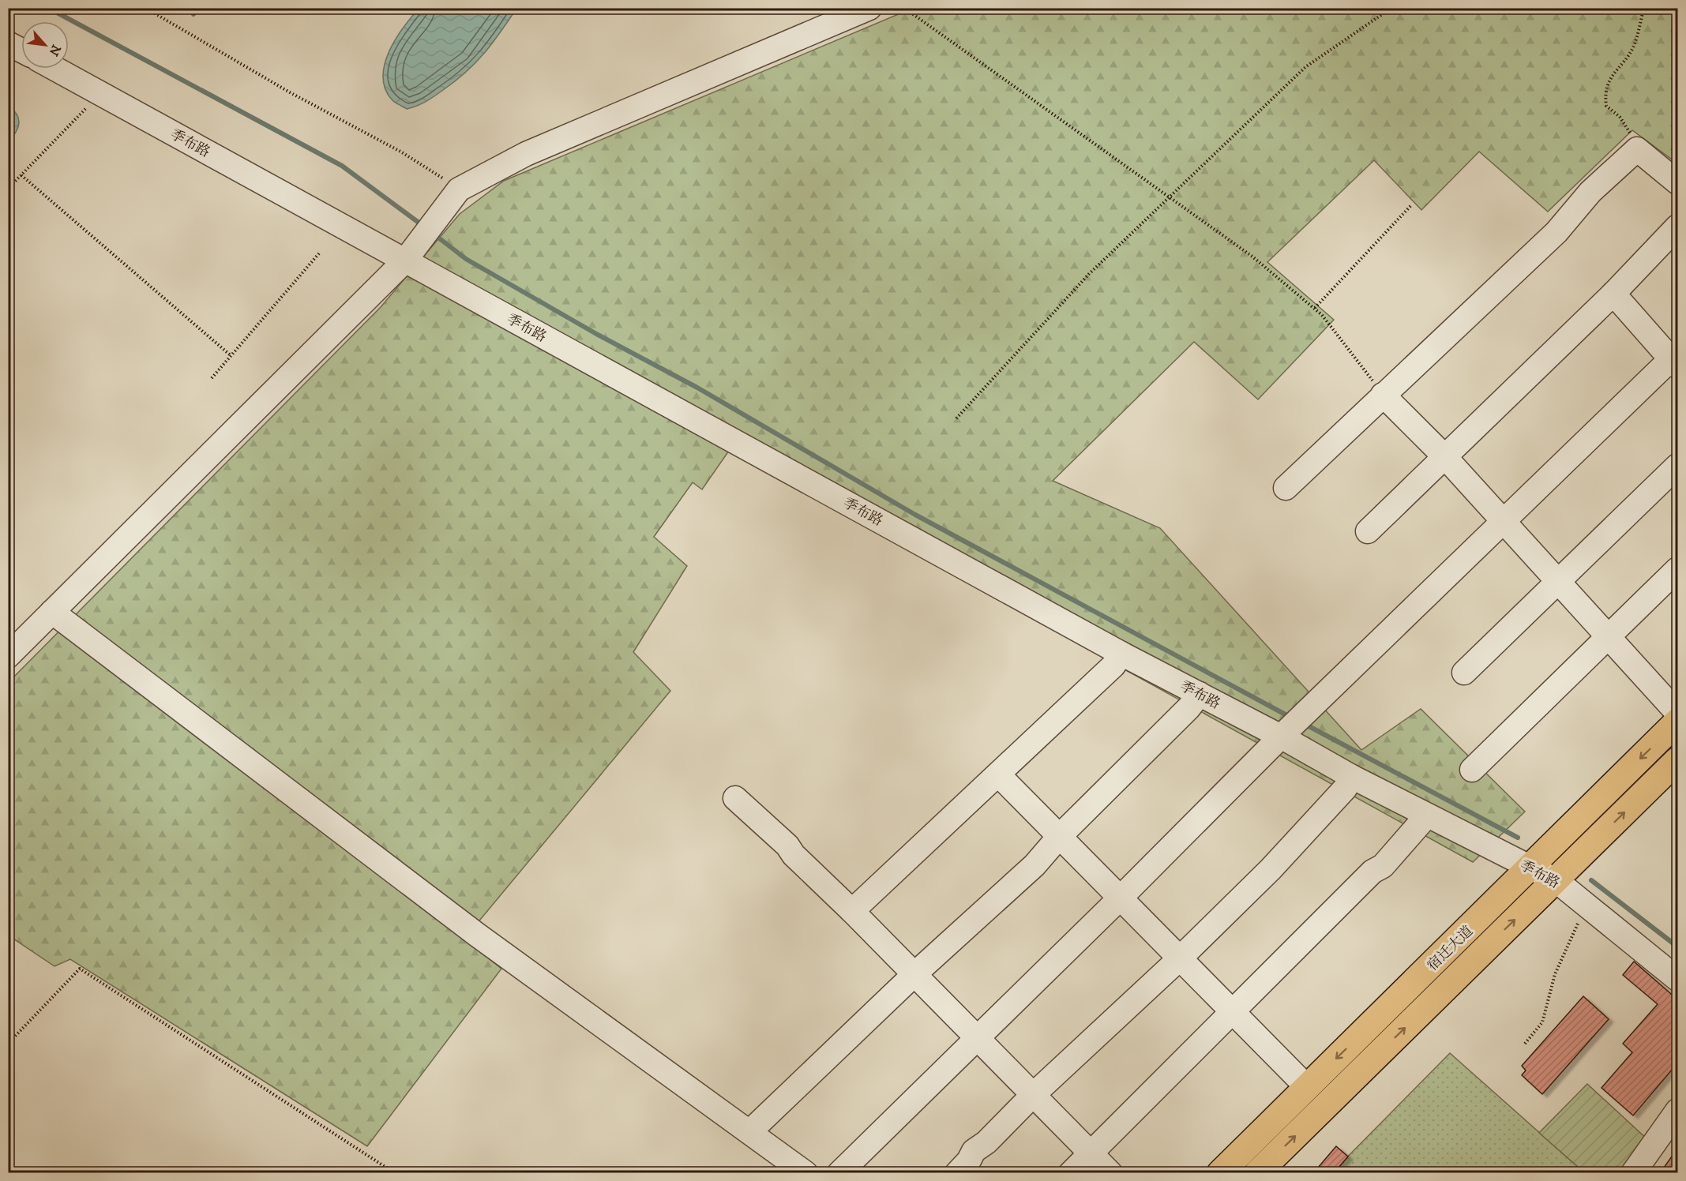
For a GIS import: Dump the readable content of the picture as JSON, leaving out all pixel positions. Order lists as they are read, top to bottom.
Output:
{
  "streets": {
    "main road": ["宿迁大道"],
    "street": ["季布路"]
  },
  "crossings": [
    ["季布路", "宿迁大道"]
  ],
  "north": "bottom right"
}
